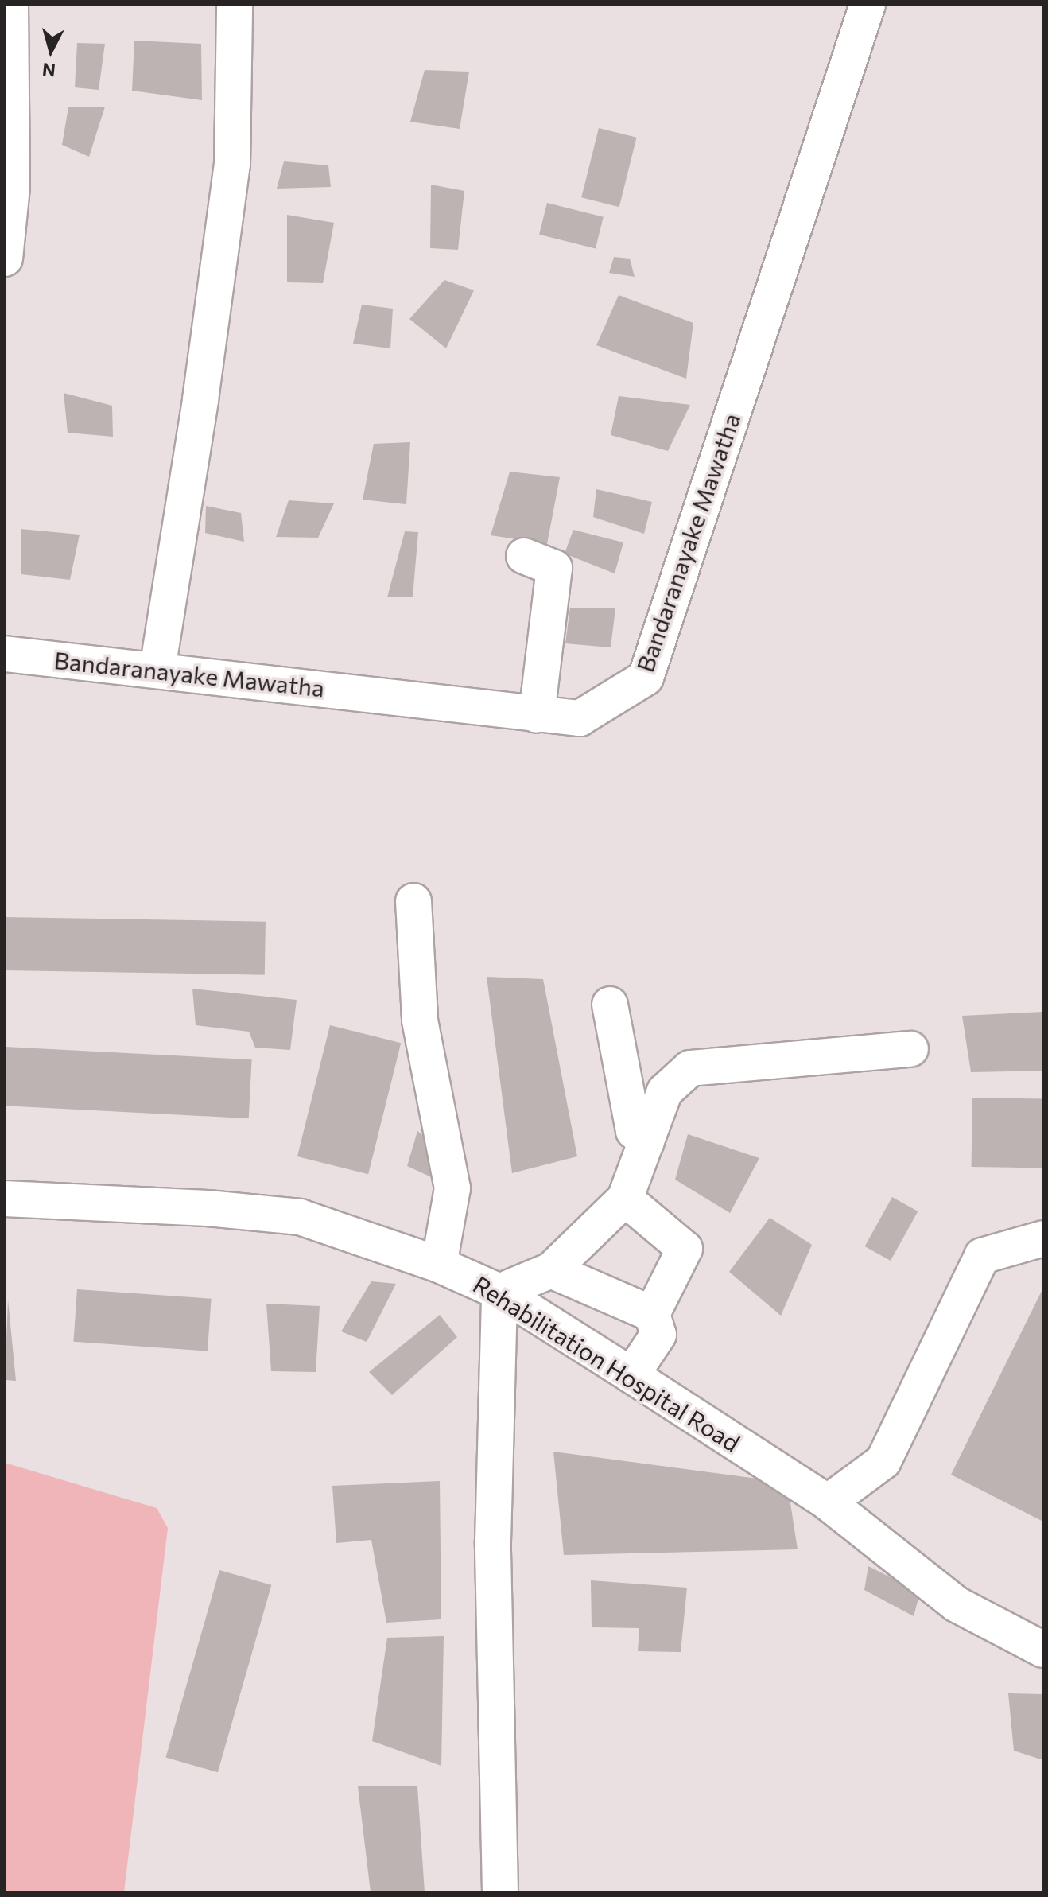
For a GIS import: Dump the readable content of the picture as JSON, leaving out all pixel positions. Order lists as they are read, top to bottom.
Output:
{
  "streets": {
    "street": ["Bandaranayake Mawatha", "Rehabilitation Hospital Road"]
  },
  "north": "bottom"
}
